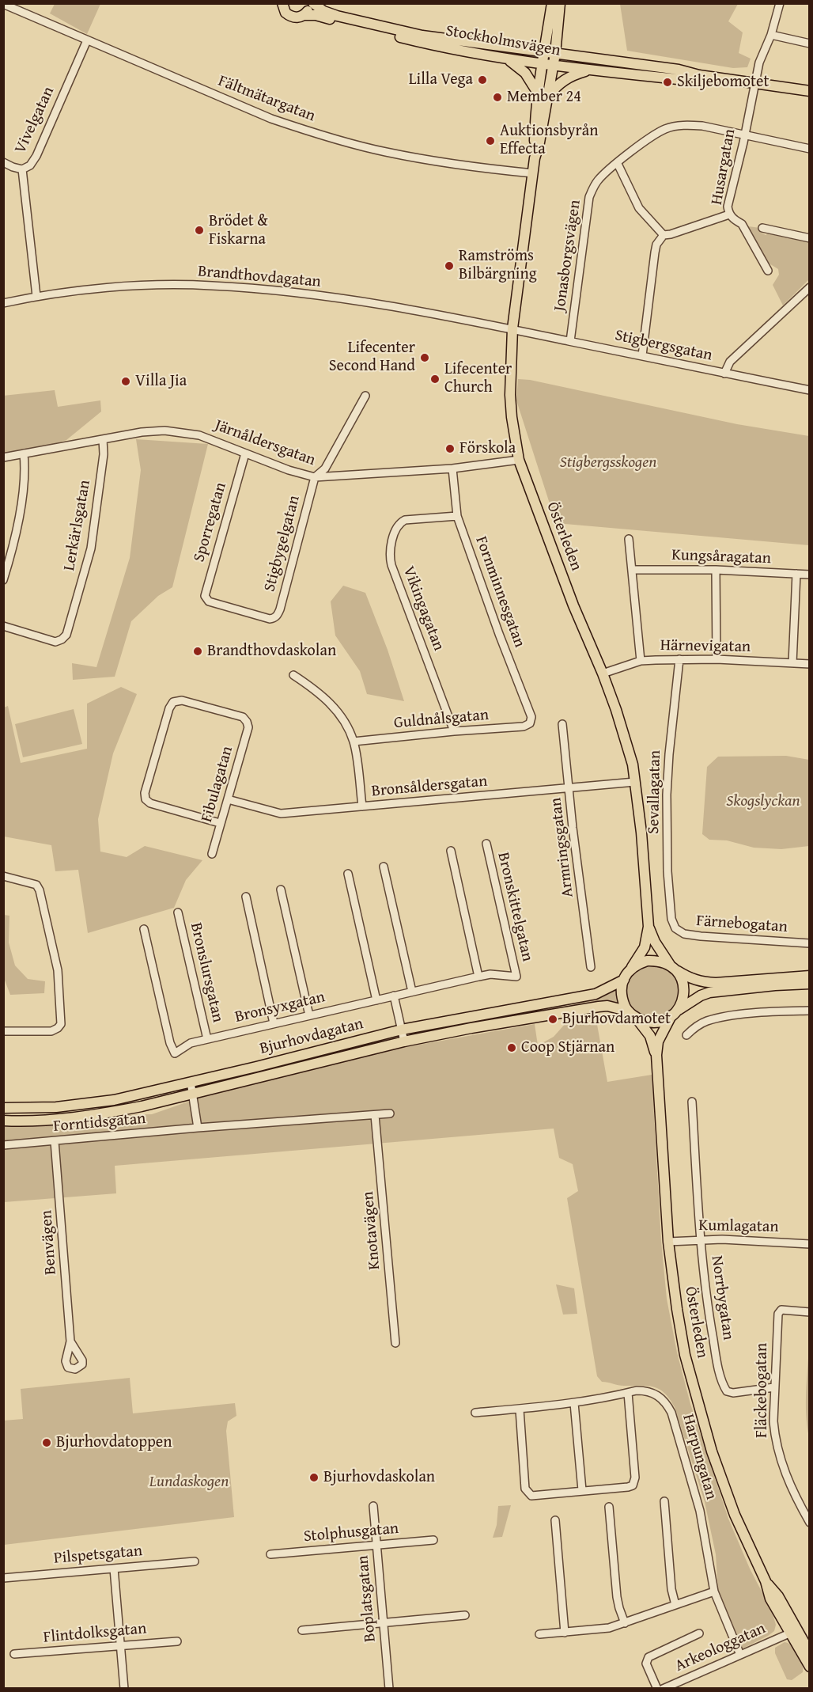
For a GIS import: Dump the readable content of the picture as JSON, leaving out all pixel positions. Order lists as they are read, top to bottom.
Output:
{
  "streets": {
    "main road": ["Stockholmsvägen", "Österleden", "Bjurhovdagatan"],
    "street": [
      "Fältmätargatan",
      "Vivelgatan",
      "Husargatan",
      "Jonasborgsvägen",
      "Brandthovdagatan",
      "Stigbergsgatan",
      "Järnåldersgatan",
      "Sporregatan",
      "Lerkärlsgatan",
      "Stigbygelgatan",
      "Kungsåragatan",
      "Fornminnesgatan",
      "Vikingagatan",
      "Härnevigatan",
      "Guldnålsgatan",
      "Fibulagatan",
      "Bronsåldersgatan",
      "Sevallagatan",
      "Armringsgatan",
      "Bronskittelgatan",
      "Färnebogatan",
      "Bronslursgatan",
      "Bronsyxgatan",
      "Forntidsgatan",
      "Kumlagatan",
      "Knotavägen",
      "Benvägen",
      "Norrbygatan",
      "Fläckebogatan",
      "Harpungatan",
      "Stolphusgatan",
      "Pilspetsgatan",
      "Boplatsgatan",
      "Flintdolksgatan",
      "Arkeologgatan"
    ]
  },
  "crossings": [
    ["Stockholmsvägen", "Husargatan"],
    ["Stockholmsvägen", "Österleden"],
    ["Fältmätargatan", "Vivelgatan"],
    ["Fältmätargatan", "Österleden"],
    ["Vivelgatan", "Brandthovdagatan"],
    ["Husargatan", "Jonasborgsvägen"],
    ["Jonasborgsvägen", "Stigbergsgatan"],
    ["Brandthovdagatan", "Stigbergsgatan"],
    ["Brandthovdagatan", "Österleden"],
    ["Stigbergsgatan", "Österleden"],
    ["Järnåldersgatan", "Sporregatan"],
    ["Järnåldersgatan", "Lerkärlsgatan"],
    ["Järnåldersgatan", "Österleden"],
    ["Järnåldersgatan", "Stigbygelgatan"],
    ["Järnåldersgatan", "Fornminnesgatan"],
    ["Sporregatan", "Stigbygelgatan"],
    ["Österleden", "Härnevigatan"],
    ["Österleden", "Bronsåldersgatan"],
    ["Österleden", "Bjurhovdagatan"],
    ["Österleden", "Kumlagatan"],
    ["Österleden", "Arkeologgatan"],
    ["Fornminnesgatan", "Vikingagatan"],
    ["Fornminnesgatan", "Guldnålsgatan"],
    ["Vikingagatan", "Guldnålsgatan"],
    ["Härnevigatan", "Sevallagatan"],
    ["Fibulagatan", "Bronsåldersgatan"],
    ["Bronsåldersgatan", "Armringsgatan"],
    ["Sevallagatan", "Färnebogatan"],
    ["Bronskittelgatan", "Bronsyxgatan"],
    ["Bronslursgatan", "Bronsyxgatan"],
    ["Forntidsgatan", "Knotavägen"],
    ["Forntidsgatan", "Benvägen"],
    ["Kumlagatan", "Norrbygatan"],
    ["Norrbygatan", "Fläckebogatan"],
    ["Harpungatan", "Arkeologgatan"],
    ["Stolphusgatan", "Boplatsgatan"]
  ],
  "parks": ["Stigbergsskogen", "Skogslyckan", "Lundaskogen"],
  "places": [
    "Lilla Vega",
    "Skiljebomotet",
    "Member 24",
    "Auktionsbyrån Effecta",
    "Brödet & Fiskarna",
    "Ramströms Bilbärgning",
    "Lifecenter Second Hand",
    "Lifecenter Church",
    "Villa Jia",
    "Förskola",
    "Brandthovdaskolan",
    "Bjurhovdamotet",
    "Coop Stjärnan",
    "Bjurhovdatoppen",
    "Bjurhovdaskolan"
  ]
}
